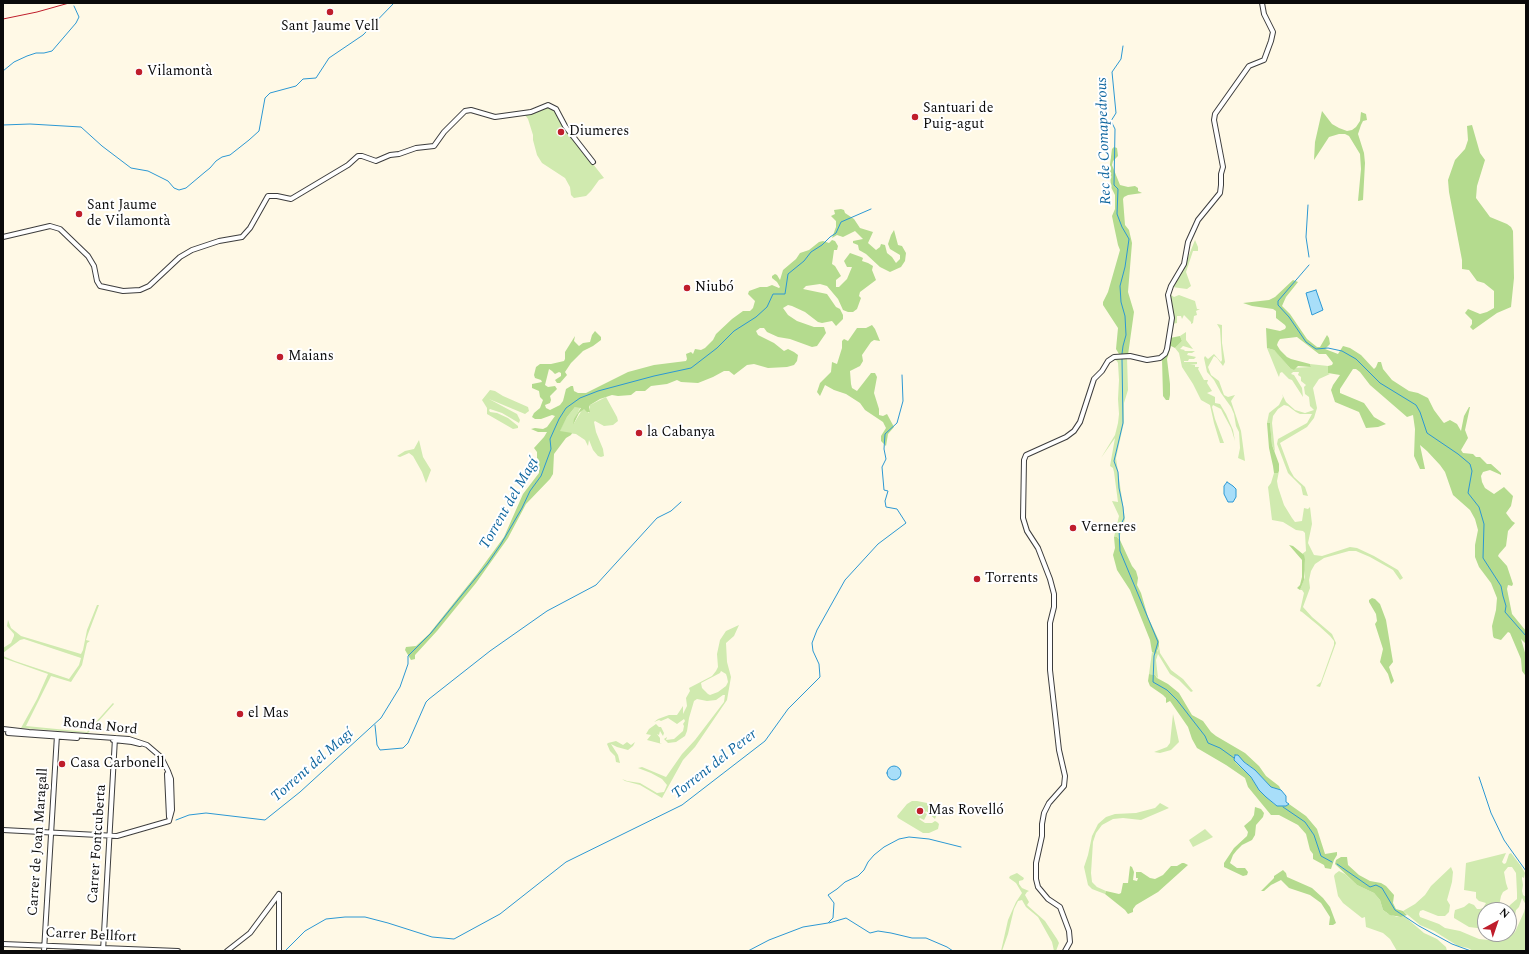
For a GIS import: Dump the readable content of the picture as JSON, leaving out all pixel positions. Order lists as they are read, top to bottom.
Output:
{
  "streets": {
    "street": [
      "Ronda Nord",
      "Carrer de Joan Maragall",
      "Carrer Fontcuberta",
      "Carrer Bellfort"
    ]
  },
  "crossings": [
    ["Ronda Nord", "Carrer de Joan Maragall"],
    ["Ronda Nord", "Carrer Fontcuberta"],
    ["Carrer de Joan Maragall", "Carrer Bellfort"],
    ["Carrer Fontcuberta", "Carrer Bellfort"]
  ],
  "water": ["Rec de Comapedrous", "Torrent del Magí", "Torrent del Perer"],
  "places": [
    "Sant Jaume Vell",
    "Vilamontà",
    "Santuari de Puig-agut",
    "Diumeres",
    "Sant Jaume de Vilamontà",
    "Niubó",
    "Maians",
    "la Cabanya",
    "Verneres",
    "Torrents",
    "el Mas",
    "Casa Carbonell",
    "Mas Rovelló"
  ],
  "north": "top right"
}
